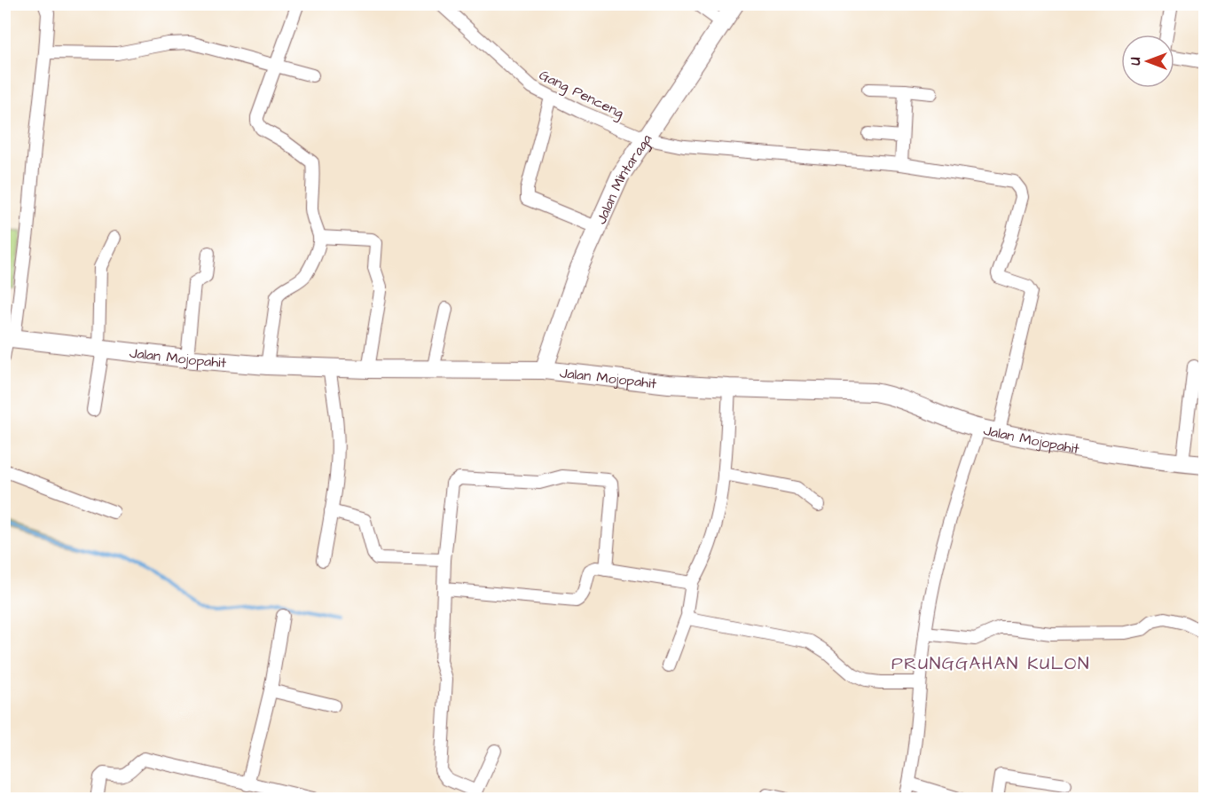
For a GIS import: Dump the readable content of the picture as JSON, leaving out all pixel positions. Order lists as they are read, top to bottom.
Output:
{
  "streets": {
    "street": ["Gang Penceng", "Jalan Mintaraga", "Jalan Mojopahit"]
  },
  "crossings": [
    ["Gang Penceng", "Jalan Mintaraga"],
    ["Gang Penceng", "Jalan Mojopahit"],
    ["Jalan Mintaraga", "Jalan Mojopahit"]
  ],
  "districts": ["PRUNGGAHAN KULON"],
  "north": "left"
}
